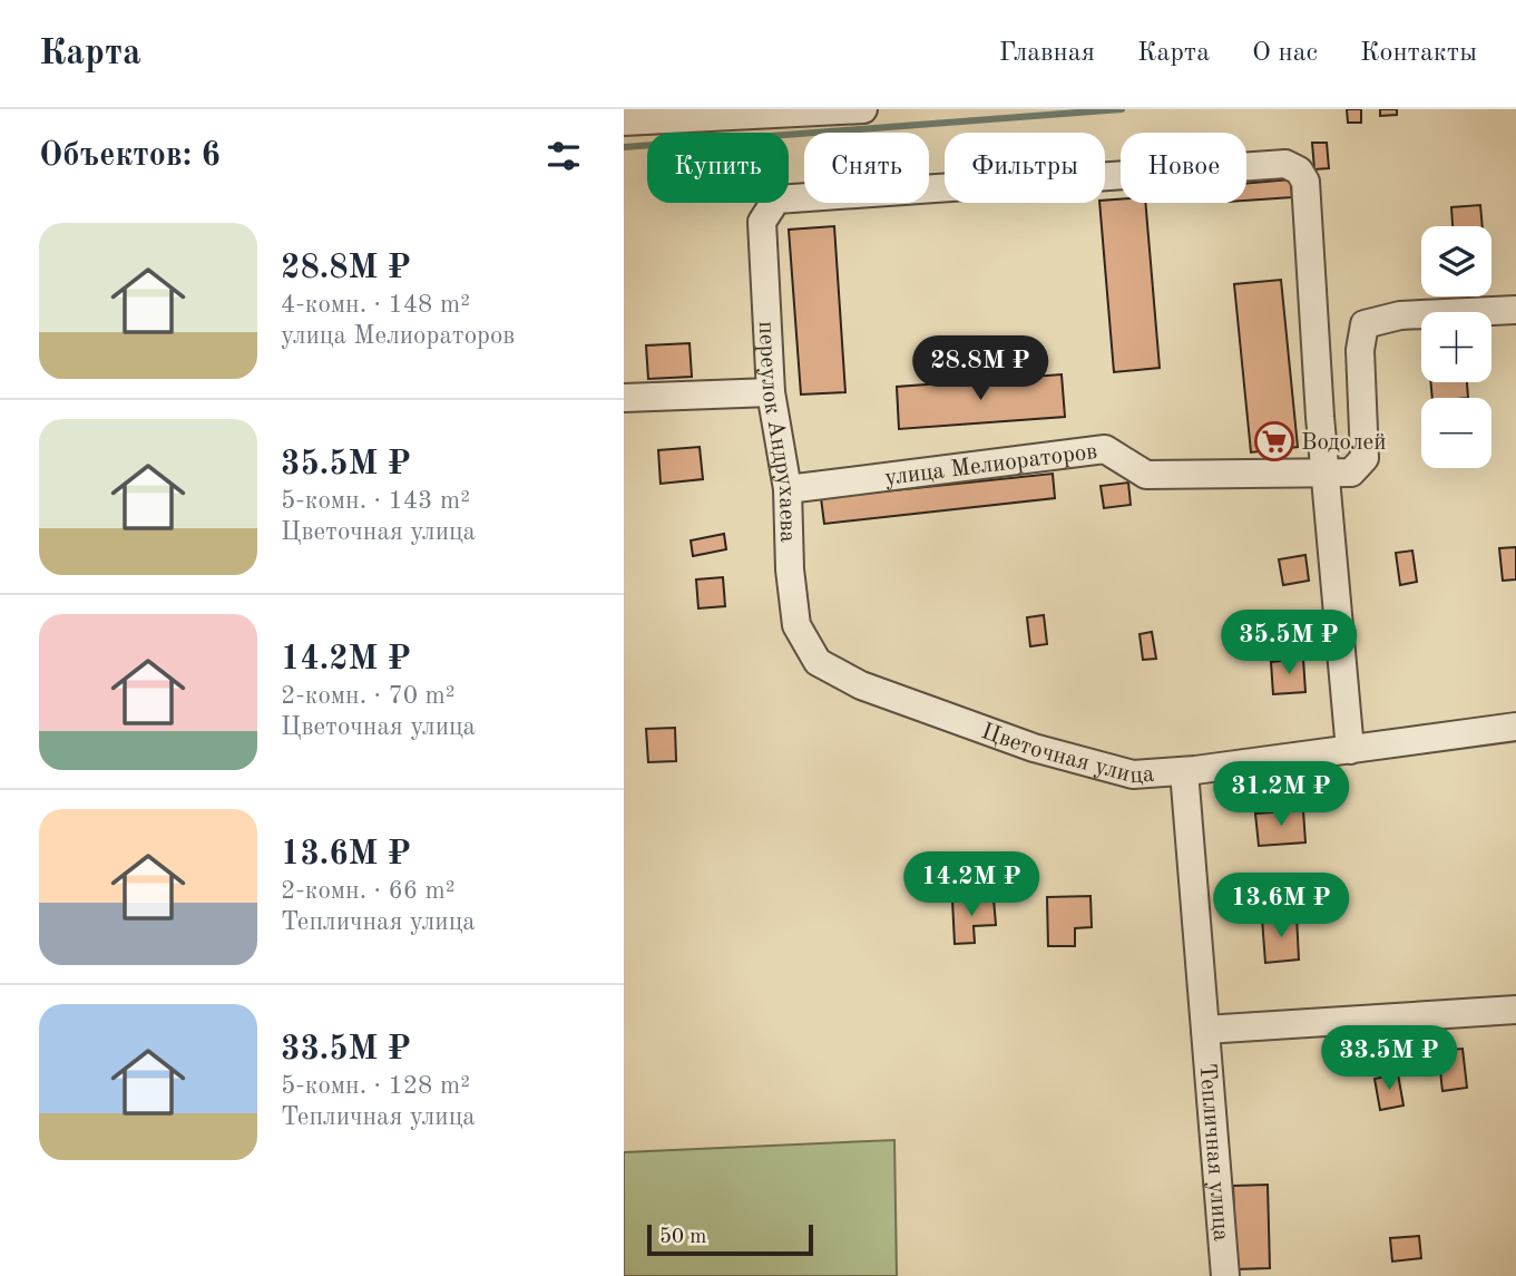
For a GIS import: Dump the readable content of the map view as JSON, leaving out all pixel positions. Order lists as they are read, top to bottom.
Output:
{
  "streets": {
    "street": [
      "переулок Андрухаева",
      "улица Мелиораторов",
      "Цветочная улица",
      "Тепличная улица"
    ]
  },
  "crossings": [
    ["переулок Андрухаева", "улица Мелиораторов"],
    ["переулок Андрухаева", "Цветочная улица"],
    ["Цветочная улица", "Тепличная улица"]
  ],
  "places": {
    "supermarket": ["Водолей"]
  },
  "scale_bar": "50 m",
  "page": {
    "header": "Карта",
    "nav": [
      "Главная",
      "Карта",
      "О нас",
      "Контакты"
    ],
    "heading": "Объектов: 6",
    "chip": [
      "Купить",
      "Снять",
      "Фильтры",
      "Новое"
    ],
    "list": [
      {
        "name": "28.8M ₽",
        "note": "4-комн. · 148 m² · улица Мелиораторов"
      },
      {
        "name": "35.5M ₽",
        "note": "5-комн. · 143 m² · Цветочная улица"
      },
      {
        "name": "14.2M ₽",
        "note": "2-комн. · 70 m² · Цветочная улица"
      },
      {
        "name": "13.6M ₽",
        "note": "2-комн. · 66 m² · Тепличная улица"
      },
      {
        "name": "33.5M ₽",
        "note": "5-комн. · 128 m² · Тепличная улица"
      }
    ],
    "map_buttons": ["+", "−"],
    "price": [
      "28.8M ₽",
      "35.5M ₽",
      "31.2M ₽",
      "14.2M ₽",
      "13.6M ₽",
      "33.5M ₽"
    ],
    "scale": "50 m"
  }
}
